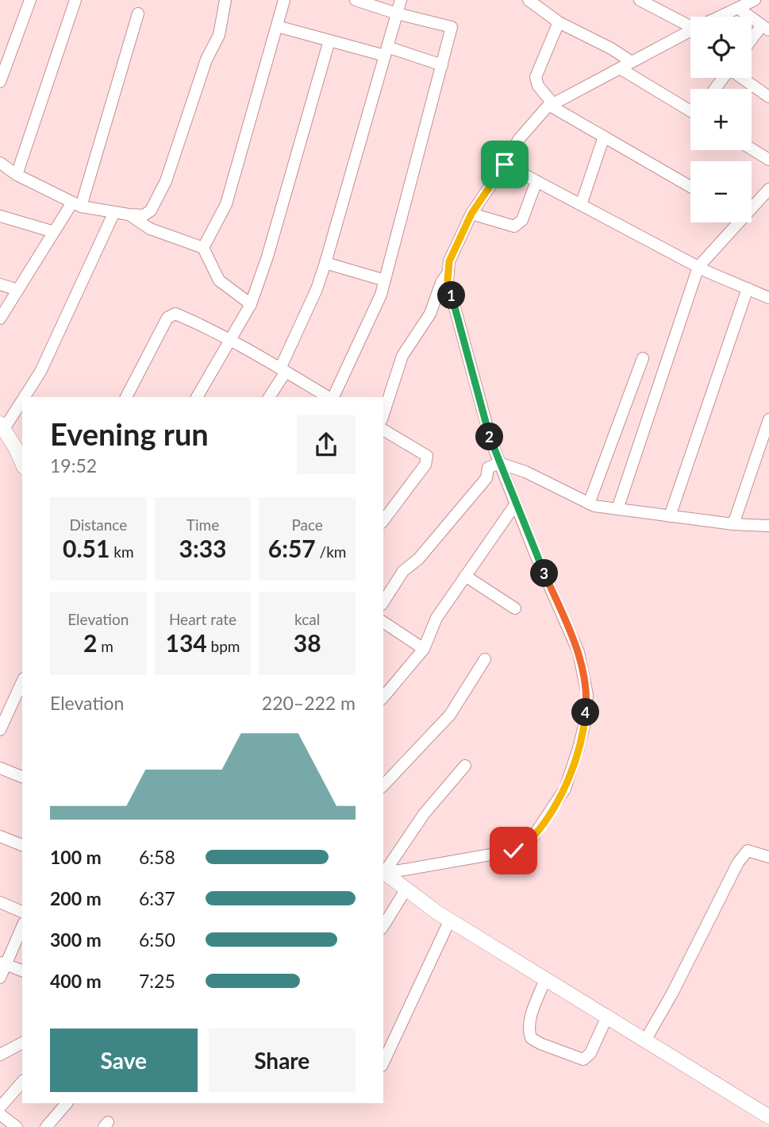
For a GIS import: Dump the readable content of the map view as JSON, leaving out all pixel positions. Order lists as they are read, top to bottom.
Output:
{
  "page": {
    "map_buttons": ["+", "−"],
    "pins": [
      "1",
      "2",
      "3",
      "4"
    ],
    "heading": ["Evening run", "19:52"],
    "stats": [
      ["Distance", "0.51 km"],
      ["Time", "3:33"],
      ["Pace", "6:57 /km"],
      ["Elevation", "2 m"],
      ["Heart rate", "134 bpm"],
      ["kcal", "38"]
    ],
    "chart": ["Elevation", "220–222 m"],
    "list": [
      {
        "name": "100 m",
        "note": "6:58"
      },
      {
        "name": "200 m",
        "note": "6:37"
      },
      {
        "name": "300 m",
        "note": "6:50"
      },
      {
        "name": "400 m",
        "note": "7:25"
      }
    ],
    "buttons": ["Save", "Share"]
  }
}
